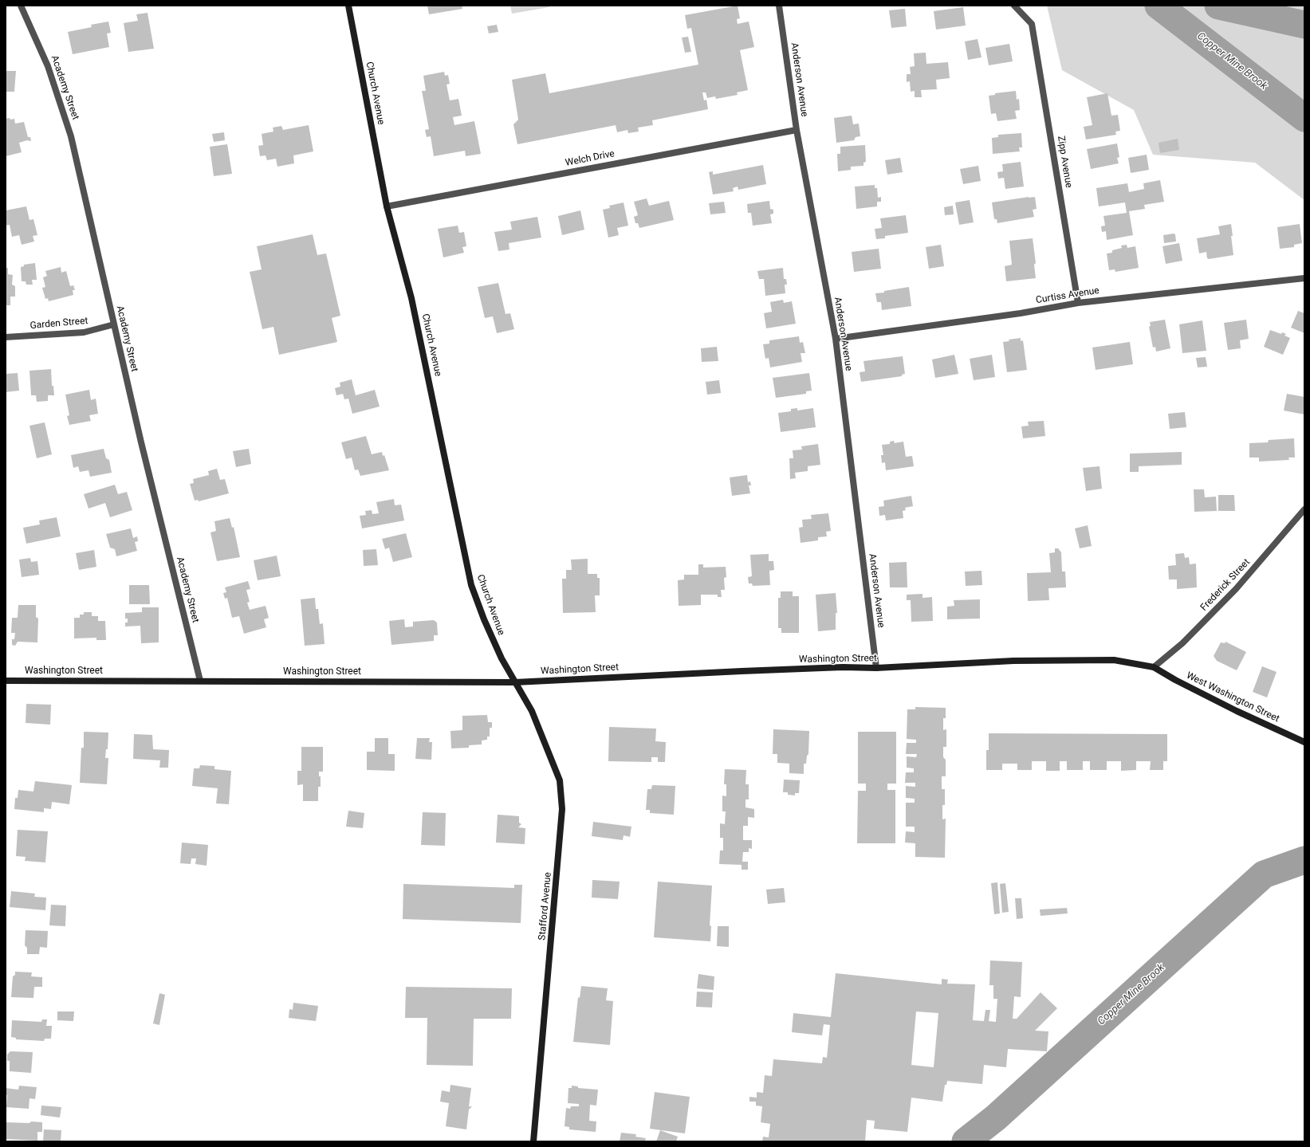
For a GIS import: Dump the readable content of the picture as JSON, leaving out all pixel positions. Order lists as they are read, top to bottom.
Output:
{
  "streets": {
    "main road": [
      "Church Avenue",
      "Washington Street",
      "West Washington Street",
      "Stafford Avenue"
    ],
    "street": [
      "Anderson Avenue",
      "Academy Street",
      "Welch Drive",
      "Zipp Avenue",
      "Curtiss Avenue",
      "Garden Street",
      "Frederick Street"
    ]
  },
  "crossings": [
    ["Anderson Avenue", "Welch Drive"],
    ["Anderson Avenue", "Curtiss Avenue"],
    ["Anderson Avenue", "Washington Street"],
    ["Academy Street", "Garden Street"],
    ["Academy Street", "Washington Street"],
    ["Church Avenue", "Welch Drive"],
    ["Church Avenue", "Washington Street"],
    ["Church Avenue", "Stafford Avenue"],
    ["Zipp Avenue", "Curtiss Avenue"],
    ["Frederick Street", "Washington Street"],
    ["Frederick Street", "West Washington Street"],
    ["Washington Street", "West Washington Street"],
    ["Washington Street", "Stafford Avenue"]
  ],
  "water": ["Copper Mine Brook"]
}
